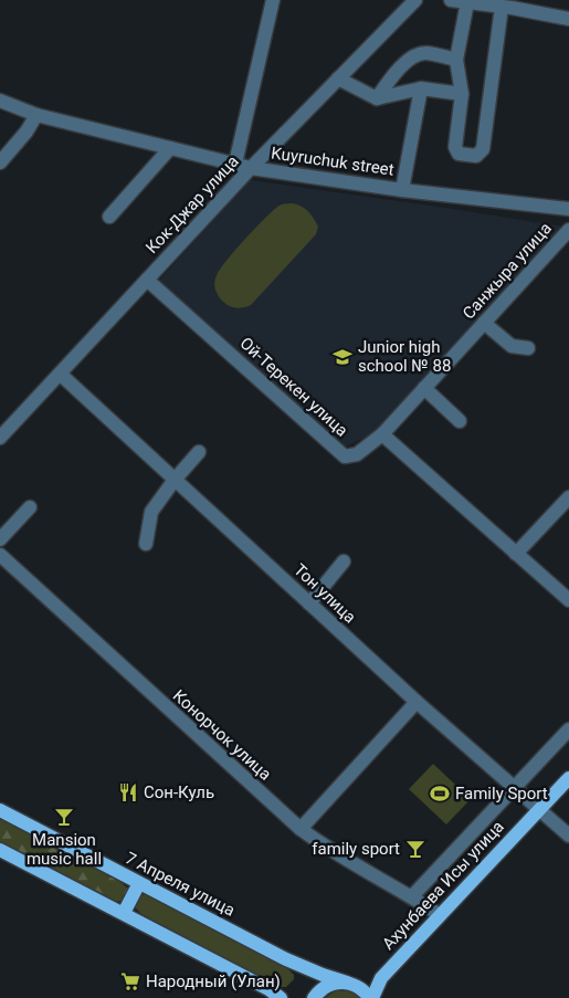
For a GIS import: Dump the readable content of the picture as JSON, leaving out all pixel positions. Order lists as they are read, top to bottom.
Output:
{
  "streets": {
    "main road": ["7 Апреля улица", "Ахунбаева Исы улица"],
    "street": [
      "Kuyruchuk street",
      "Кок-Джар улица",
      "Санжыра улица",
      "Ой-Терекен улица",
      "Тон улица",
      "Конорчок улица"
    ]
  },
  "crossings": [
    ["Kuyruchuk street", "Кок-Джар улица"],
    ["Кок-Джар улица", "Ой-Терекен улица"],
    ["Кок-Джар улица", "Тон улица"],
    ["Санжыра улица", "Ой-Терекен улица"],
    ["Тон улица", "Ахунбаева Исы улица"],
    ["Конорчок улица", "Ахунбаева Исы улица"],
    ["7 Апреля улица", "Ахунбаева Исы улица"]
  ],
  "places": {
    "school or university": ["Junior high school № 88"],
    "restaurant": ["Сон-Куль"],
    "sports": ["Family Sport"],
    "bar": ["Mansion music hall", "family sport"],
    "supermarket": ["Народный (Улан)"]
  }
}
